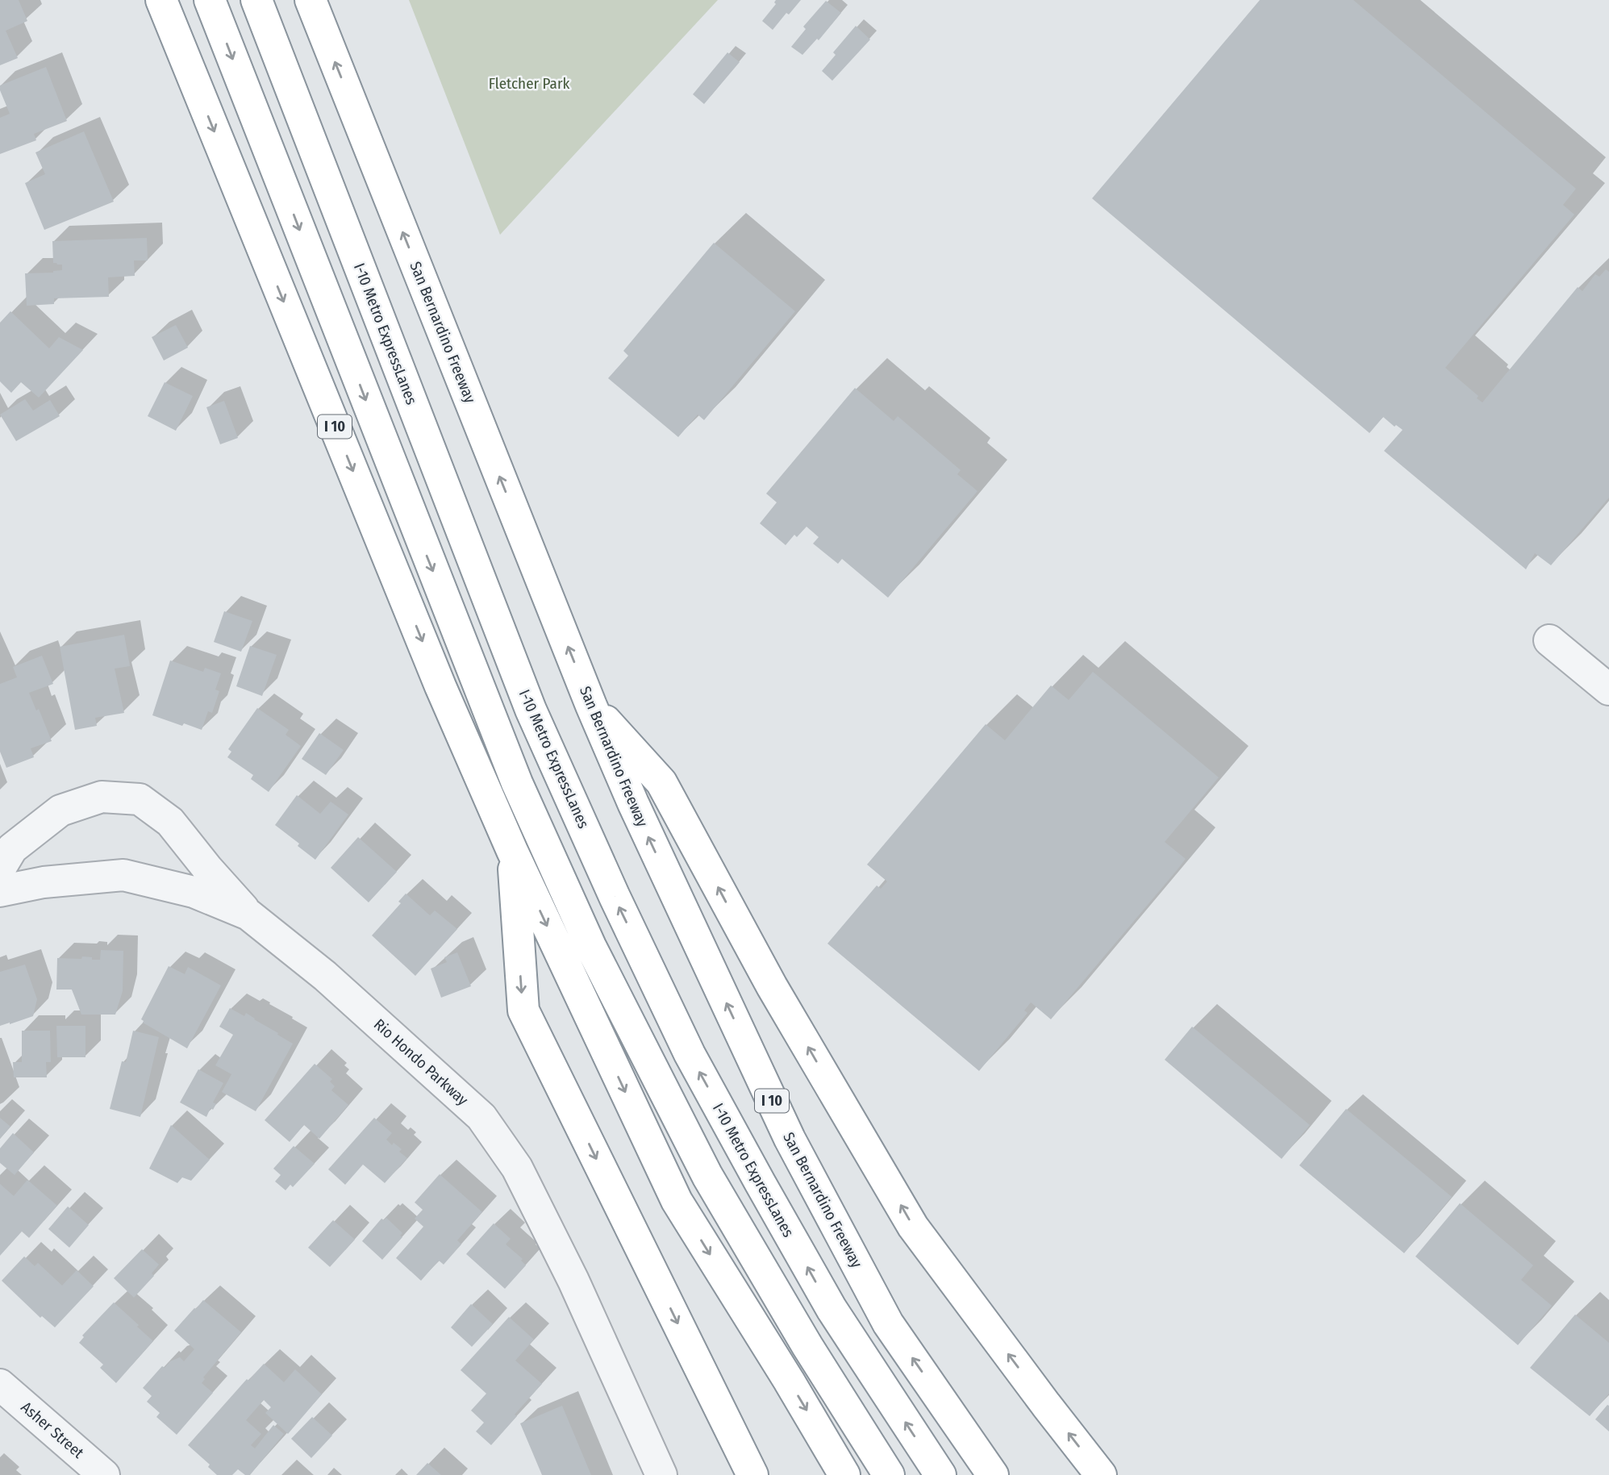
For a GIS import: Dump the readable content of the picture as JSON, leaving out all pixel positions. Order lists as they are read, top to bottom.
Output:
{
  "streets": {
    "highway": ["San Bernardino Freeway", "I-10 Metro ExpressLanes", "I 10"],
    "street": ["Rio Hondo Parkway", "Asher Street"]
  },
  "parks": ["Fletcher Park"]
}
